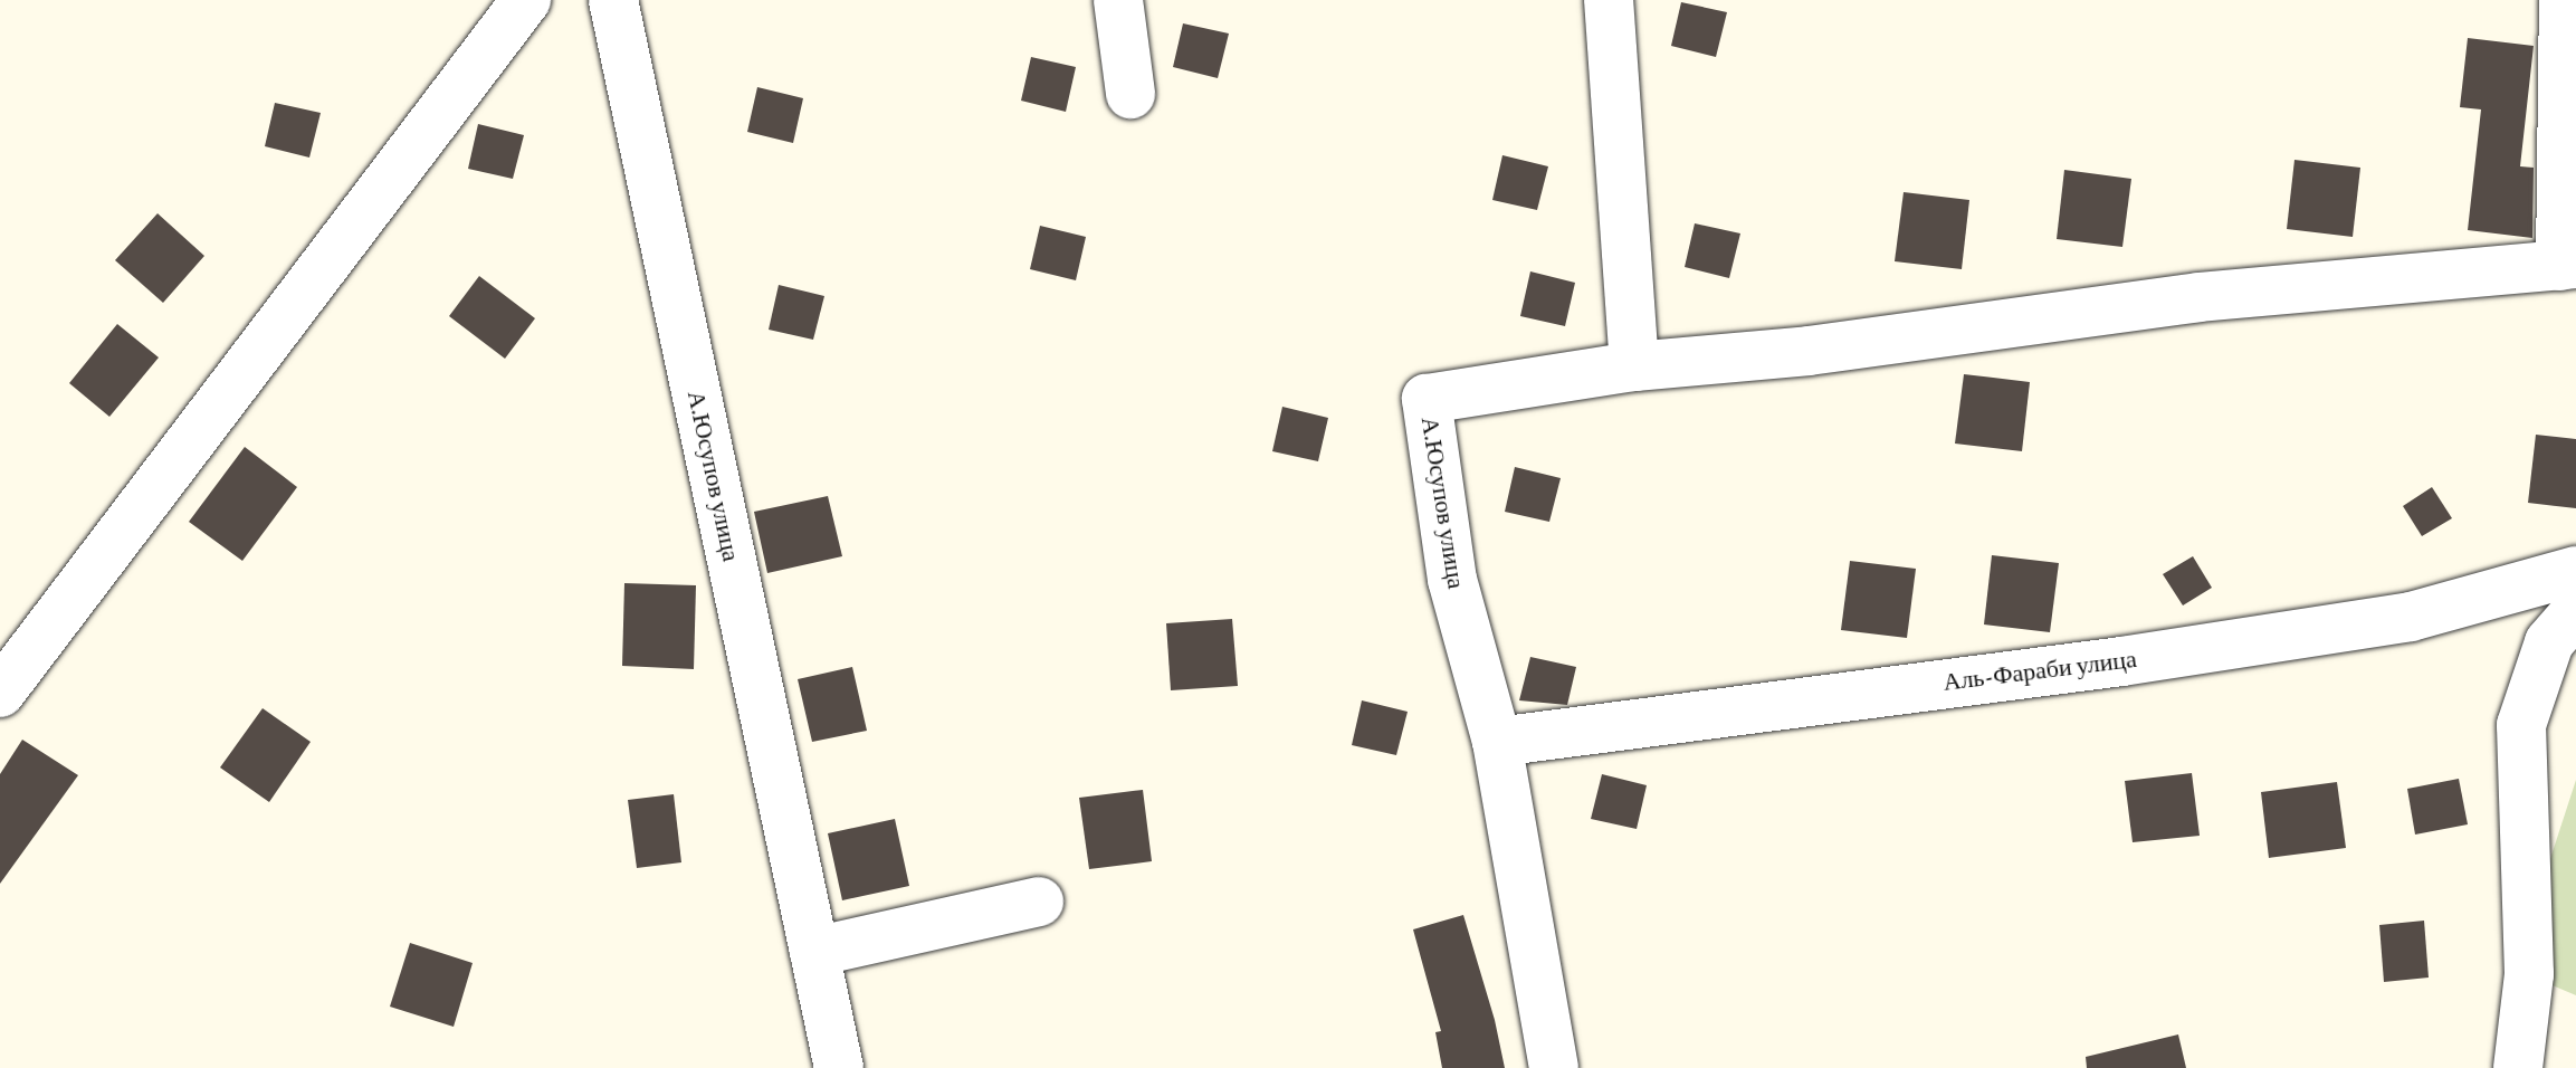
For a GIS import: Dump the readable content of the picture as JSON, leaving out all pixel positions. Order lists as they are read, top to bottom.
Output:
{
  "streets": {
    "street": ["А.Юсупов улица", "Аль-Фараби улица"]
  },
  "crossings": [
    ["А.Юсупов улица", "Аль-Фараби улица"]
  ]
}
